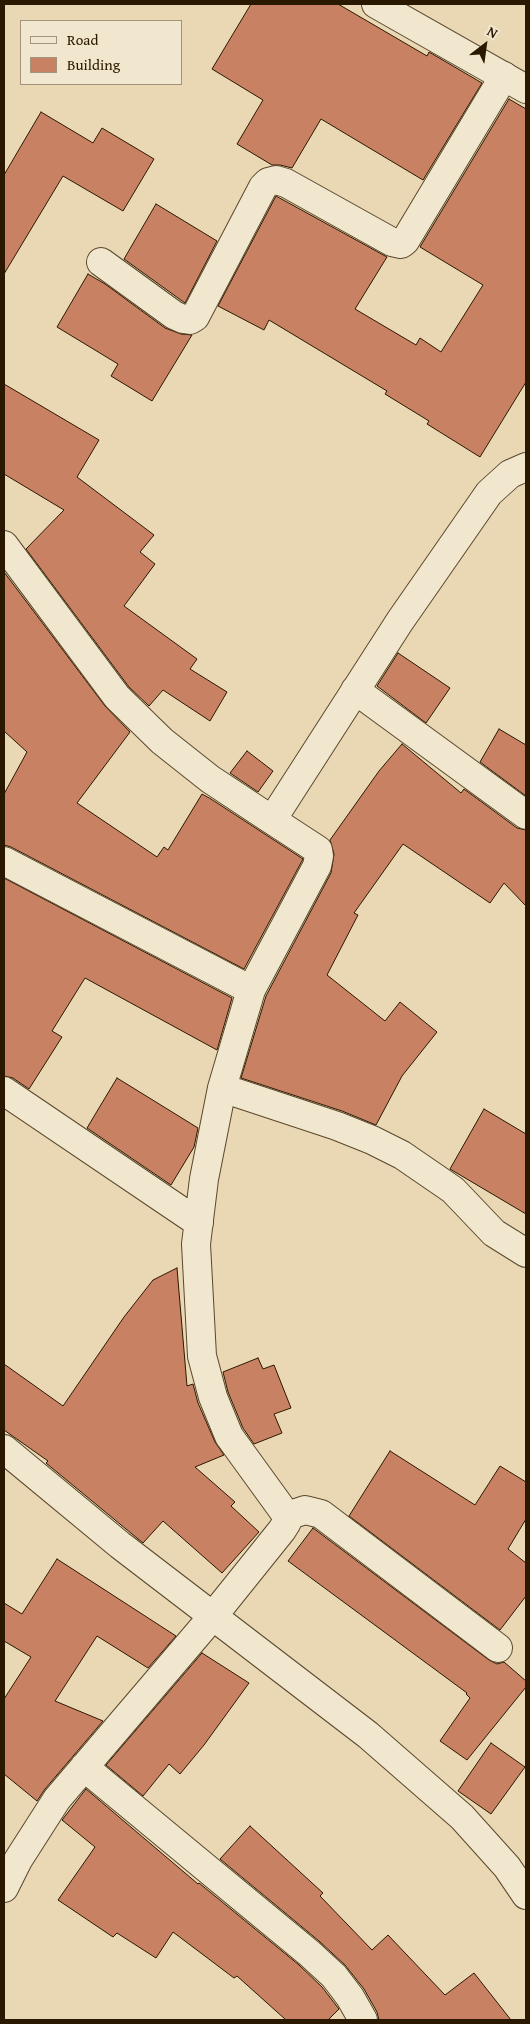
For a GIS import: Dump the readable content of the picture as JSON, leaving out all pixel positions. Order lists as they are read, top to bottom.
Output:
{
  "legend": ["Road", "Building"],
  "north": "top right"
}
